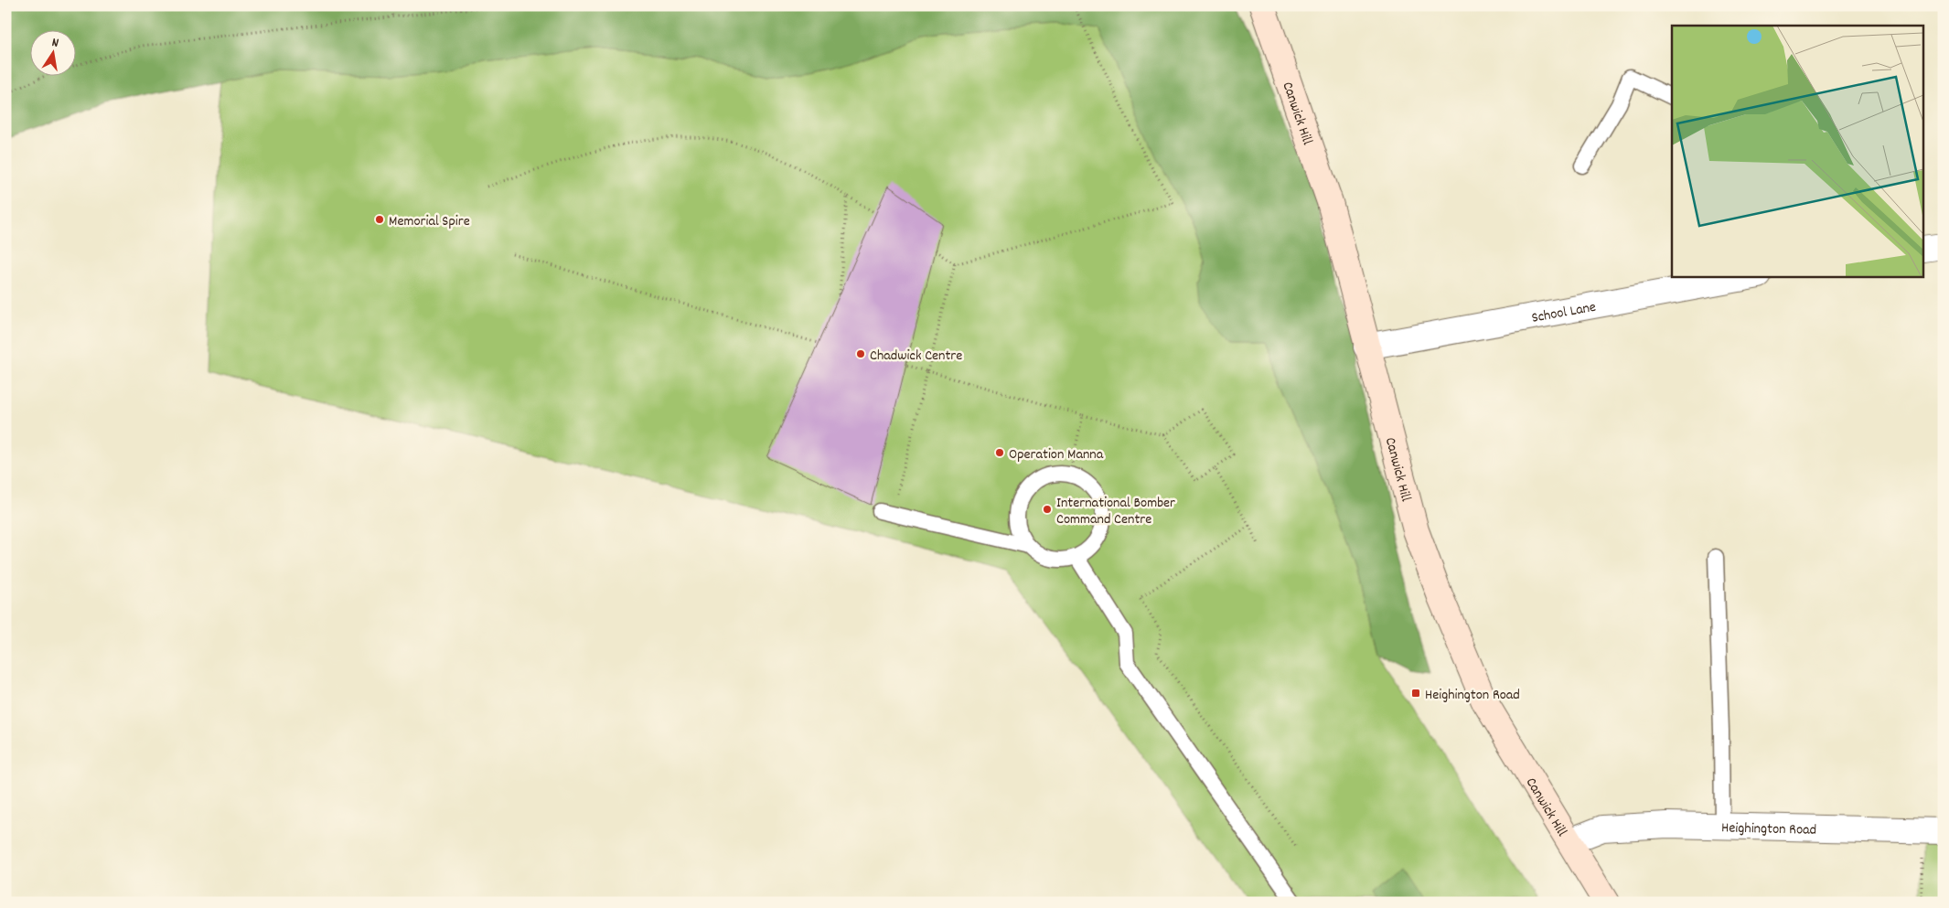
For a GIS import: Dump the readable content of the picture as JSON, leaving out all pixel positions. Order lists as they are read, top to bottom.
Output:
{
  "streets": {
    "main road": ["Canwick Hill"],
    "street": ["School Lane", "Heighington Road"]
  },
  "crossings": [
    ["Canwick Hill", "School Lane"],
    ["Canwick Hill", "Heighington Road"]
  ],
  "places": {
    "other": [
      "Memorial Spire",
      "Chadwick Centre",
      "Operation Manna",
      "International Bomber Command Centre"
    ],
    "transit": ["Heighington Road"]
  },
  "north": "top"
}
